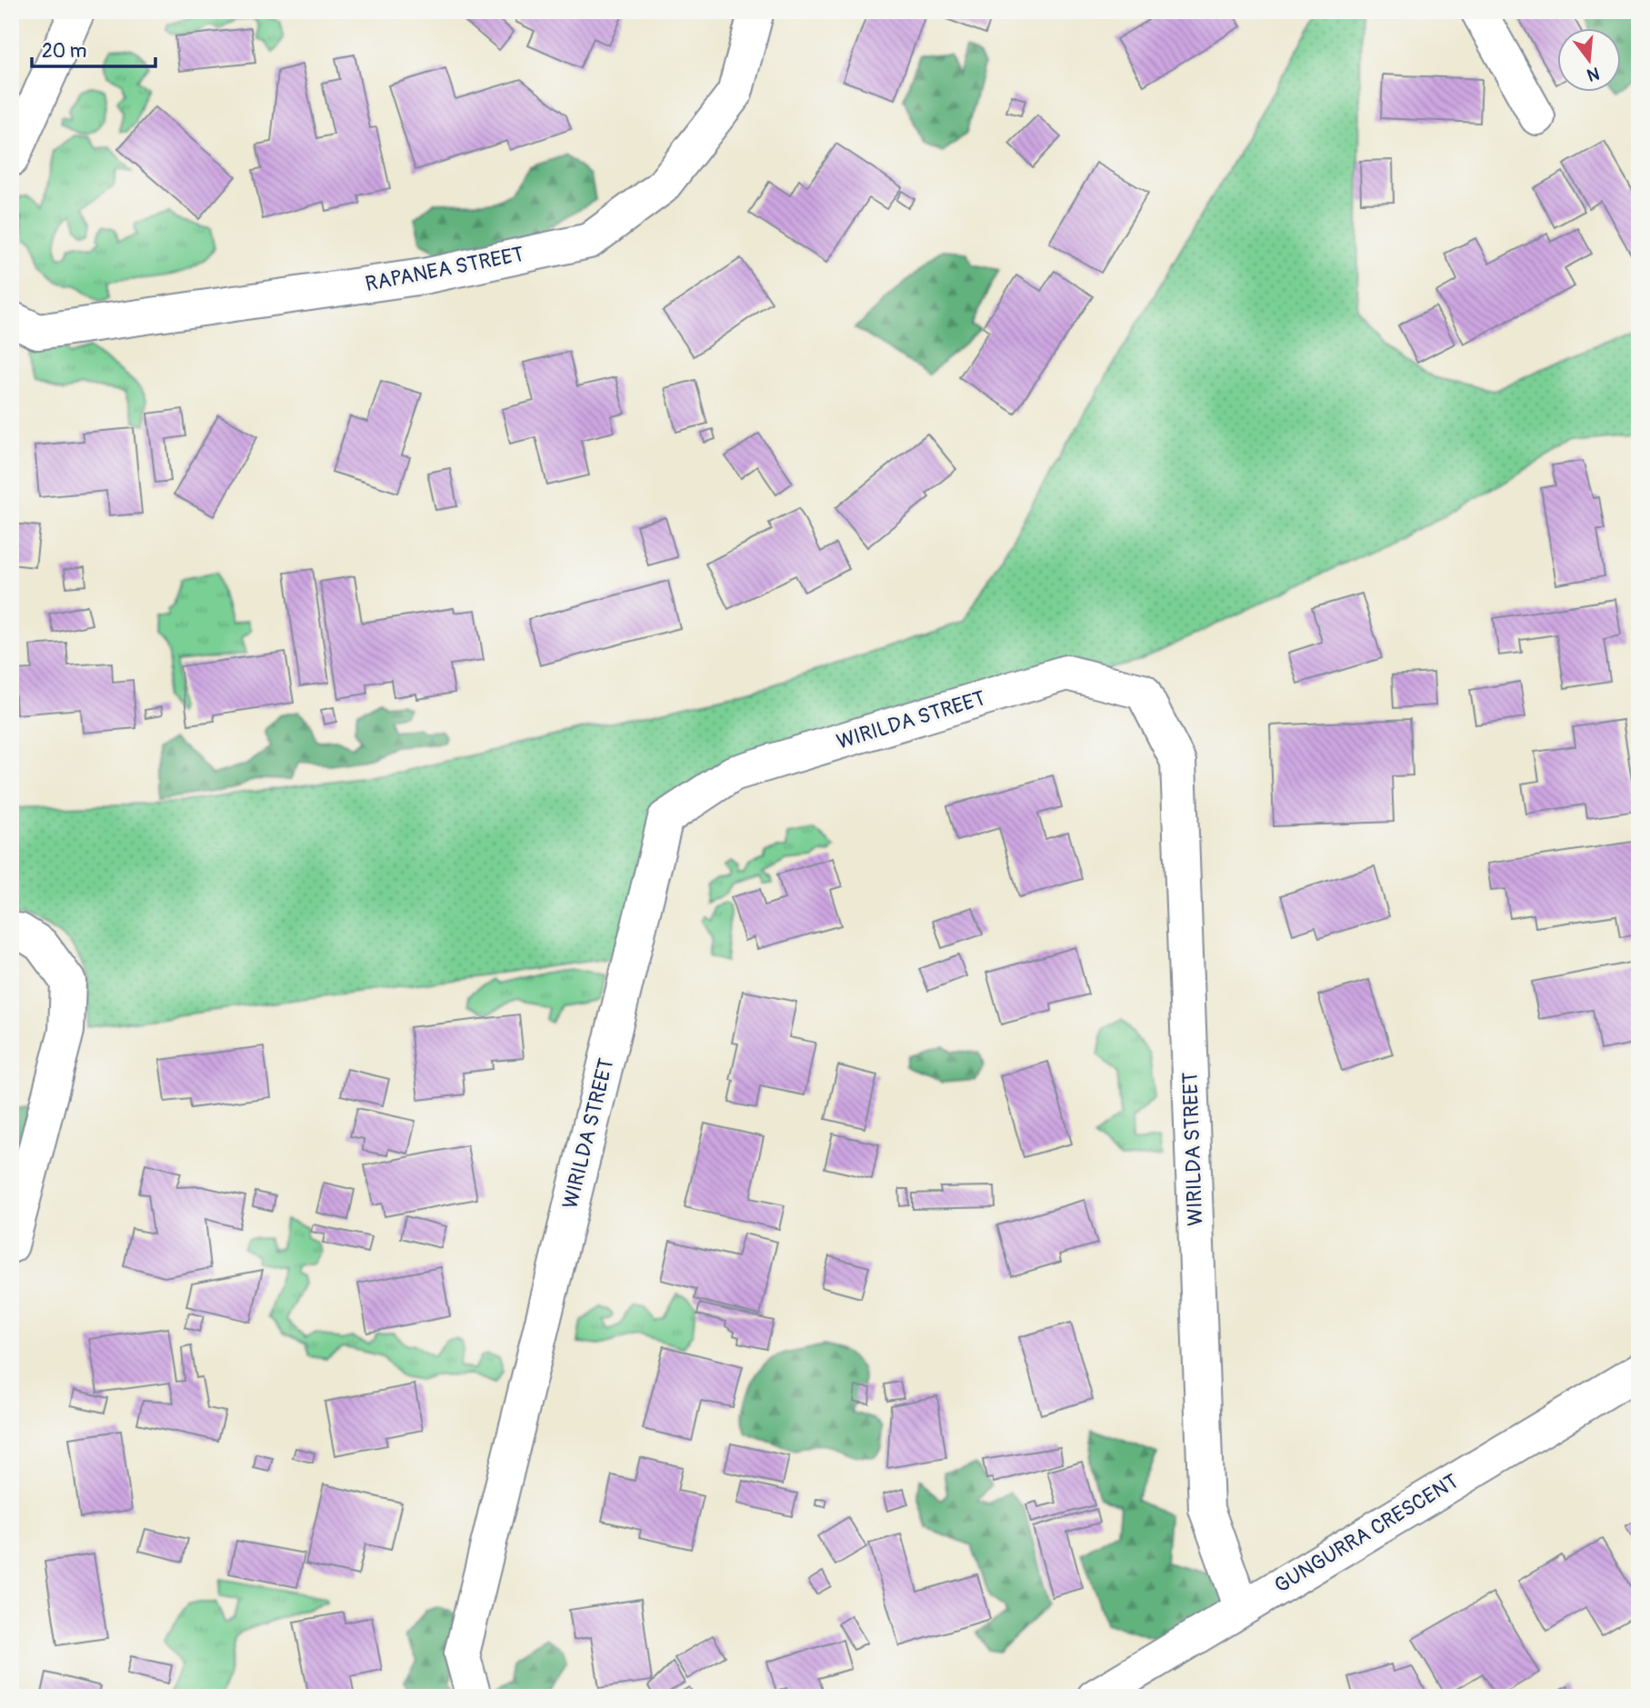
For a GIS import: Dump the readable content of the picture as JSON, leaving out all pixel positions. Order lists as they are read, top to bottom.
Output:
{
  "streets": {
    "street": ["RAPANEA STREET", "WIRILDA STREET", "GUNGURRA CRESCENT"]
  },
  "crossings": [
    ["WIRILDA STREET", "GUNGURRA CRESCENT"]
  ],
  "scale_bar": "20 m",
  "north": "bottom"
}
